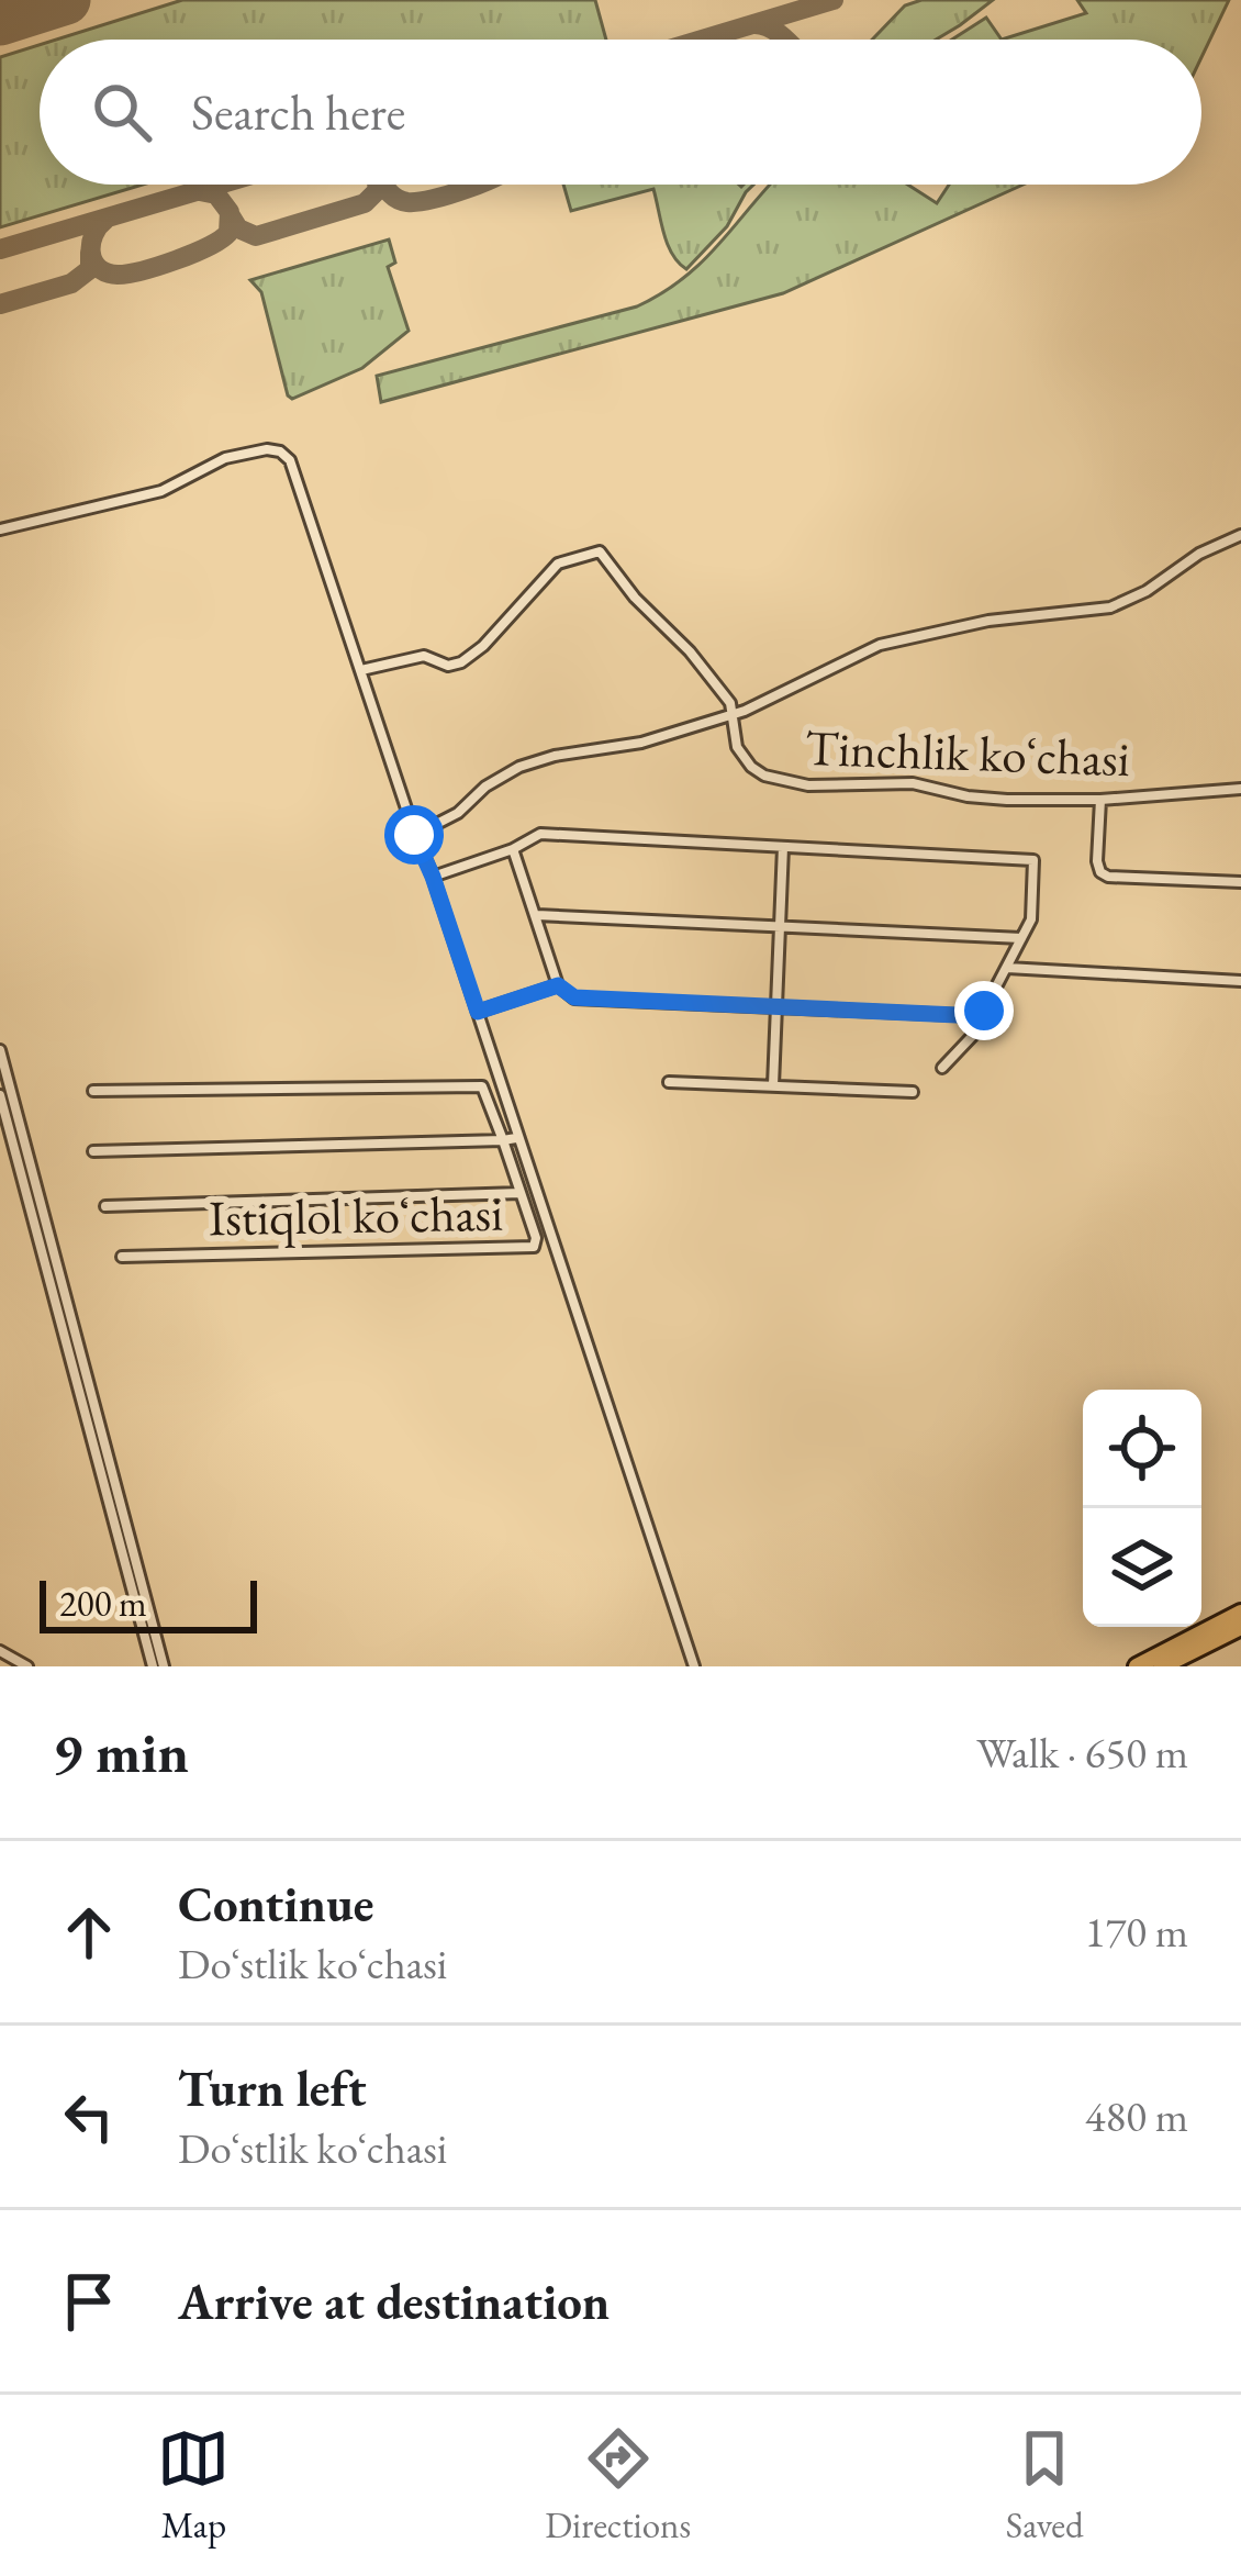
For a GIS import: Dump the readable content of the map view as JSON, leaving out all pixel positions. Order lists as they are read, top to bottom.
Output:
{
  "streets": {
    "street": ["Tinchlik koʻchasi", "Istiqlol koʻchasi"]
  },
  "scale_bar": "200 m",
  "page": {
    "search": "Search here",
    "scale": "200 m",
    "heading": ["9 min", "Walk · 650 m"],
    "list": [
      ["Continue", "Doʻstlik koʻchasi", "170 m"],
      ["Turn left", "Doʻstlik koʻchasi", "480 m"],
      "Arrive at destination"
    ],
    "nav": ["Map", "Directions", "Saved"]
  }
}
